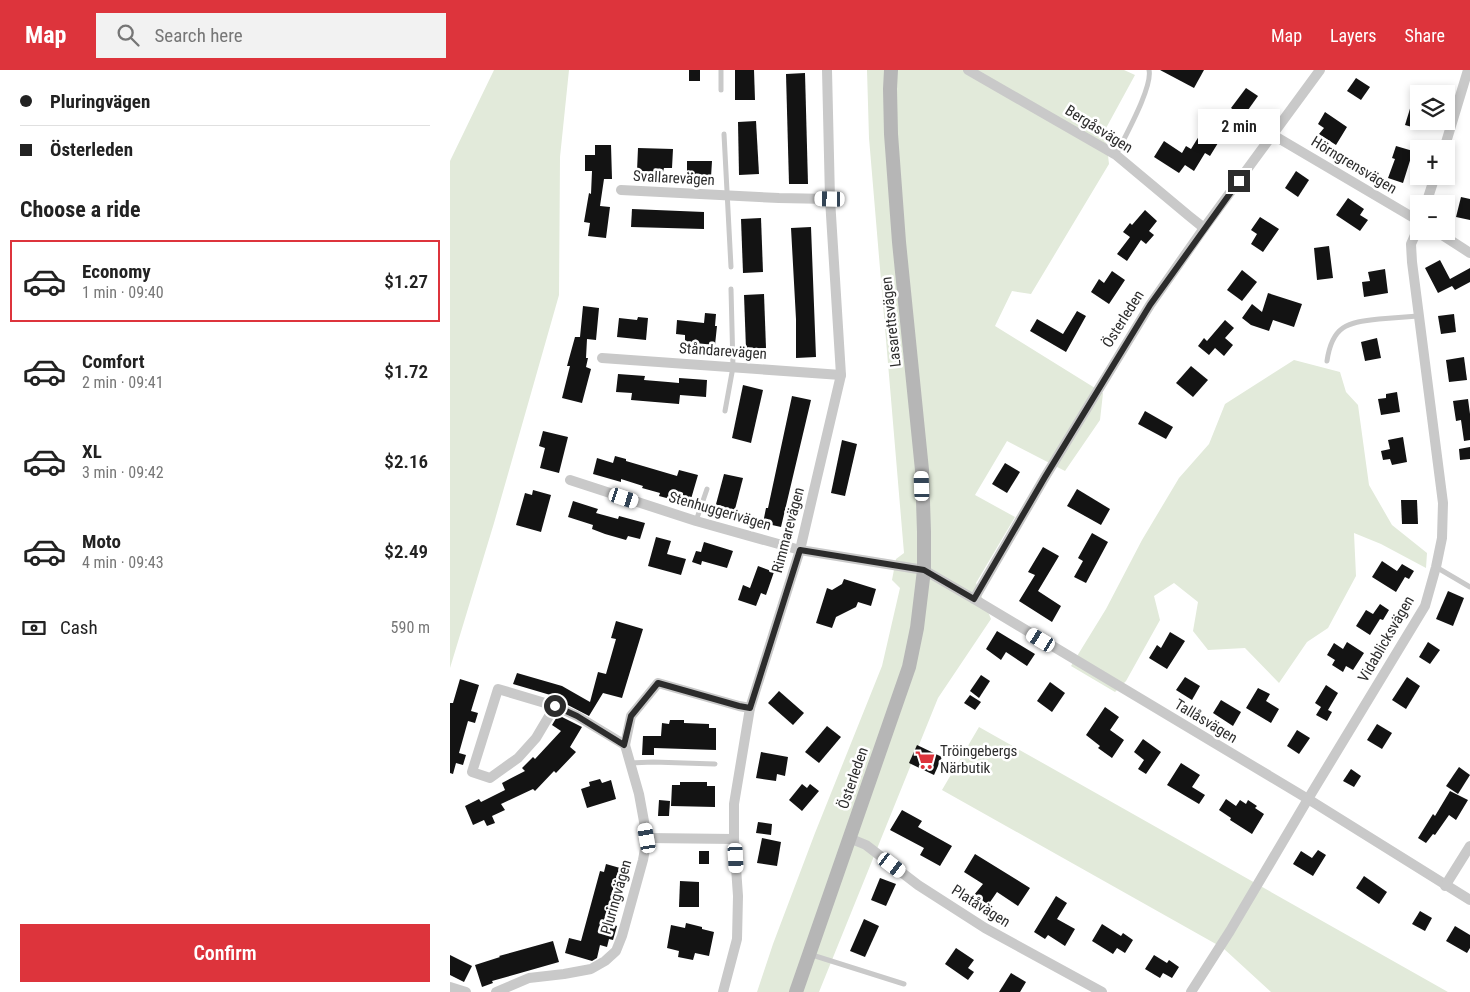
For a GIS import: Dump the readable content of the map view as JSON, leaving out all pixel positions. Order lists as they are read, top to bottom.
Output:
{
  "streets": {
    "street": [
      "Bergåsvägen",
      "Hörngrensvägen",
      "Svallarevägen",
      "Österleden",
      "Lasarettsvägen",
      "Ståndarevägen",
      "Stenhuggerivägen",
      "Rimmarevägen",
      "Vidablicksvägen",
      "Tallåsvägen",
      "Pluringvägen",
      "Platåvägen"
    ]
  },
  "crossings": [
    ["Bergåsvägen", "Österleden"],
    ["Hörngrensvägen", "Österleden"],
    ["Svallarevägen", "Rimmarevägen"],
    ["Österleden", "Lasarettsvägen"],
    ["Österleden", "Stenhuggerivägen"],
    ["Österleden", "Tallåsvägen"],
    ["Österleden", "Platåvägen"],
    ["Lasarettsvägen", "Stenhuggerivägen"],
    ["Lasarettsvägen", "Tallåsvägen"],
    ["Ståndarevägen", "Rimmarevägen"],
    ["Stenhuggerivägen", "Rimmarevägen"],
    ["Stenhuggerivägen", "Tallåsvägen"],
    ["Vidablicksvägen", "Tallåsvägen"]
  ],
  "places": {
    "supermarket": ["Tröingebergs Närbutik"]
  },
  "page": {
    "header": "Map",
    "search": "Search here",
    "nav": ["Map", "Layers", "Share"],
    "banner": ["Pluringvägen", "Österleden"],
    "map_buttons": ["+", "−"],
    "bubble": "2 min",
    "heading": "Choose a ride",
    "list": [
      {
        "name": "Economy",
        "note": "1 min · 09:40",
        "value": "$1.27"
      },
      {
        "name": "Comfort",
        "note": "2 min · 09:41",
        "value": "$1.72"
      },
      {
        "name": "XL",
        "note": "3 min · 09:42",
        "value": "$2.16"
      },
      {
        "name": "Moto",
        "note": "4 min · 09:43",
        "value": "$2.49"
      }
    ],
    "pay": ["Cash", "590 m"],
    "buttons": "Confirm"
  }
}
